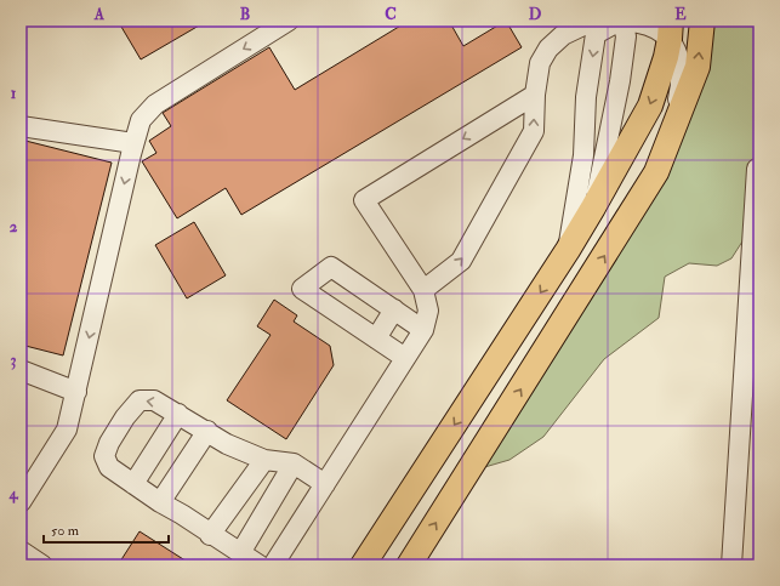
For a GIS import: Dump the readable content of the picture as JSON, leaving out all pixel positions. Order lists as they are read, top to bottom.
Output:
{
  "scale_bar": "50 m",
  "grid": {
    "columns": [
      "A",
      "B",
      "C",
      "D",
      "E"
    ],
    "rows": [
      "1",
      "2",
      "3",
      "4"
    ]
  }
}
